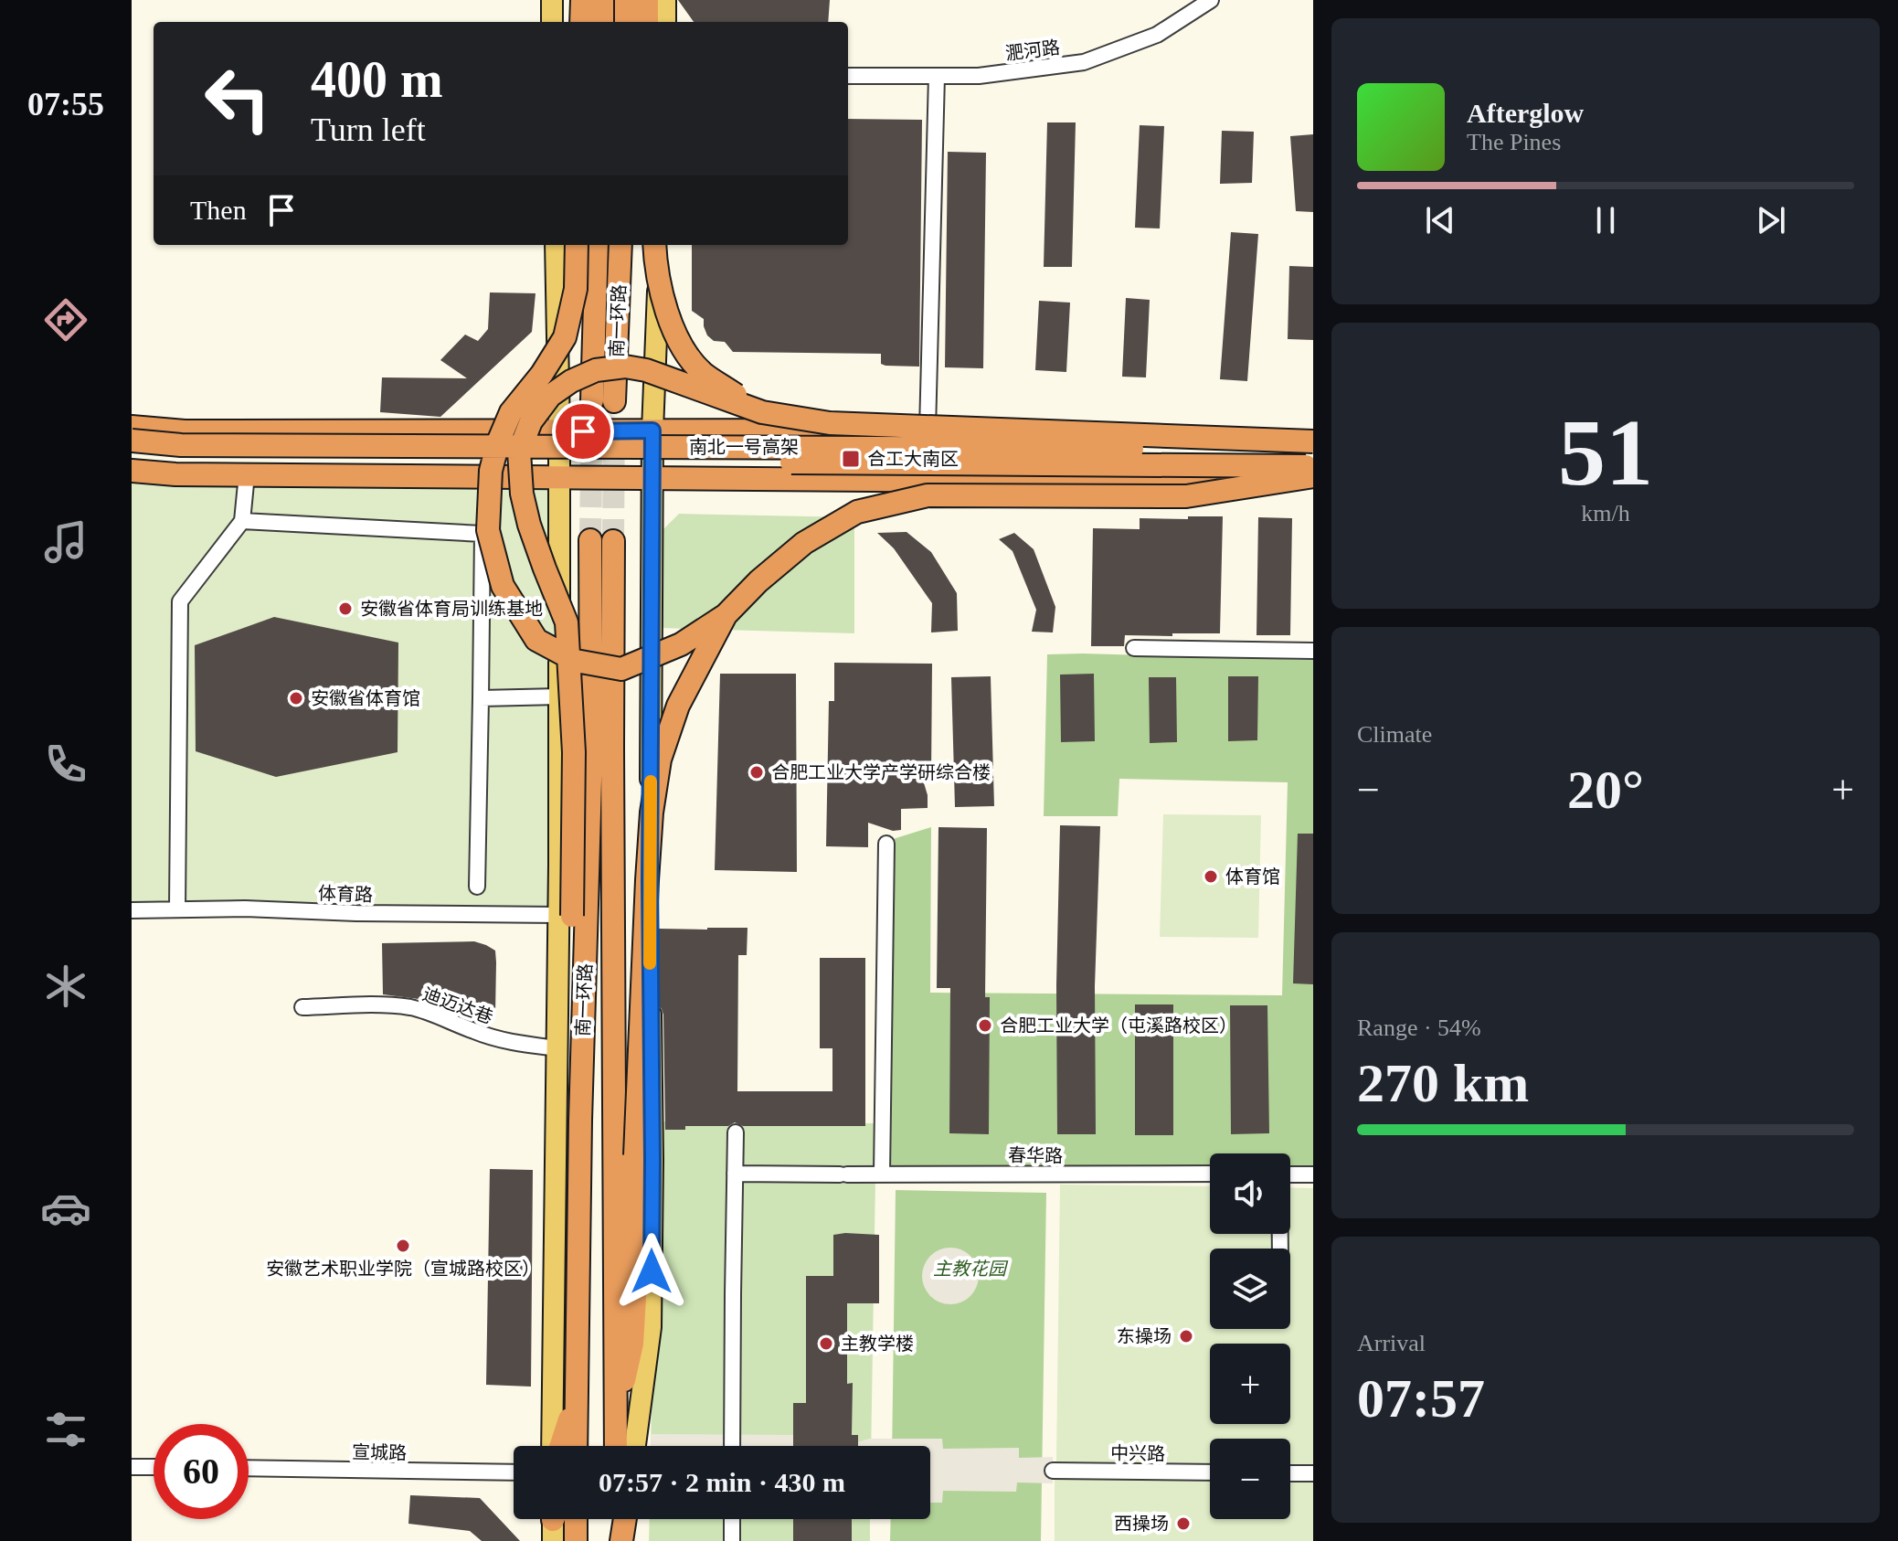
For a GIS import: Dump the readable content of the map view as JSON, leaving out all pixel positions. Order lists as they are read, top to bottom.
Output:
{
  "streets": {
    "highway": ["南一环路", "南北一号高架"],
    "street": [
      "淝河路",
      "体育路",
      "迪迈达巷",
      "春华路",
      "宣城路",
      "中兴路"
    ]
  },
  "parks": ["主教花园"],
  "places": {
    "transit": ["合工大南区"],
    "other": [
      "安徽省体育局训练基地",
      "安徽省体育馆",
      "合肥工业大学产学研综合楼",
      "体育馆",
      "合肥工业大学（屯溪路校区）",
      "安徽艺术职业学院（宣城路校区）",
      "东操场",
      "主教学楼",
      "西操场"
    ]
  },
  "page": {
    "tabs": "07:55",
    "turn": ["400 m", "Turn left"],
    "song": ["Afterglow", "The Pines"],
    "then": "Then",
    "tile": [
      ["51", "km/h"],
      "Climate",
      ["Range · 54%", "270 km"],
      ["Arrival", "07:57"]
    ],
    "heat": ["−", "20°", "+"],
    "map_buttons": ["+", "−"],
    "limit": "60",
    "trip": "07:57 · 2 min · 430 m"
  }
}
